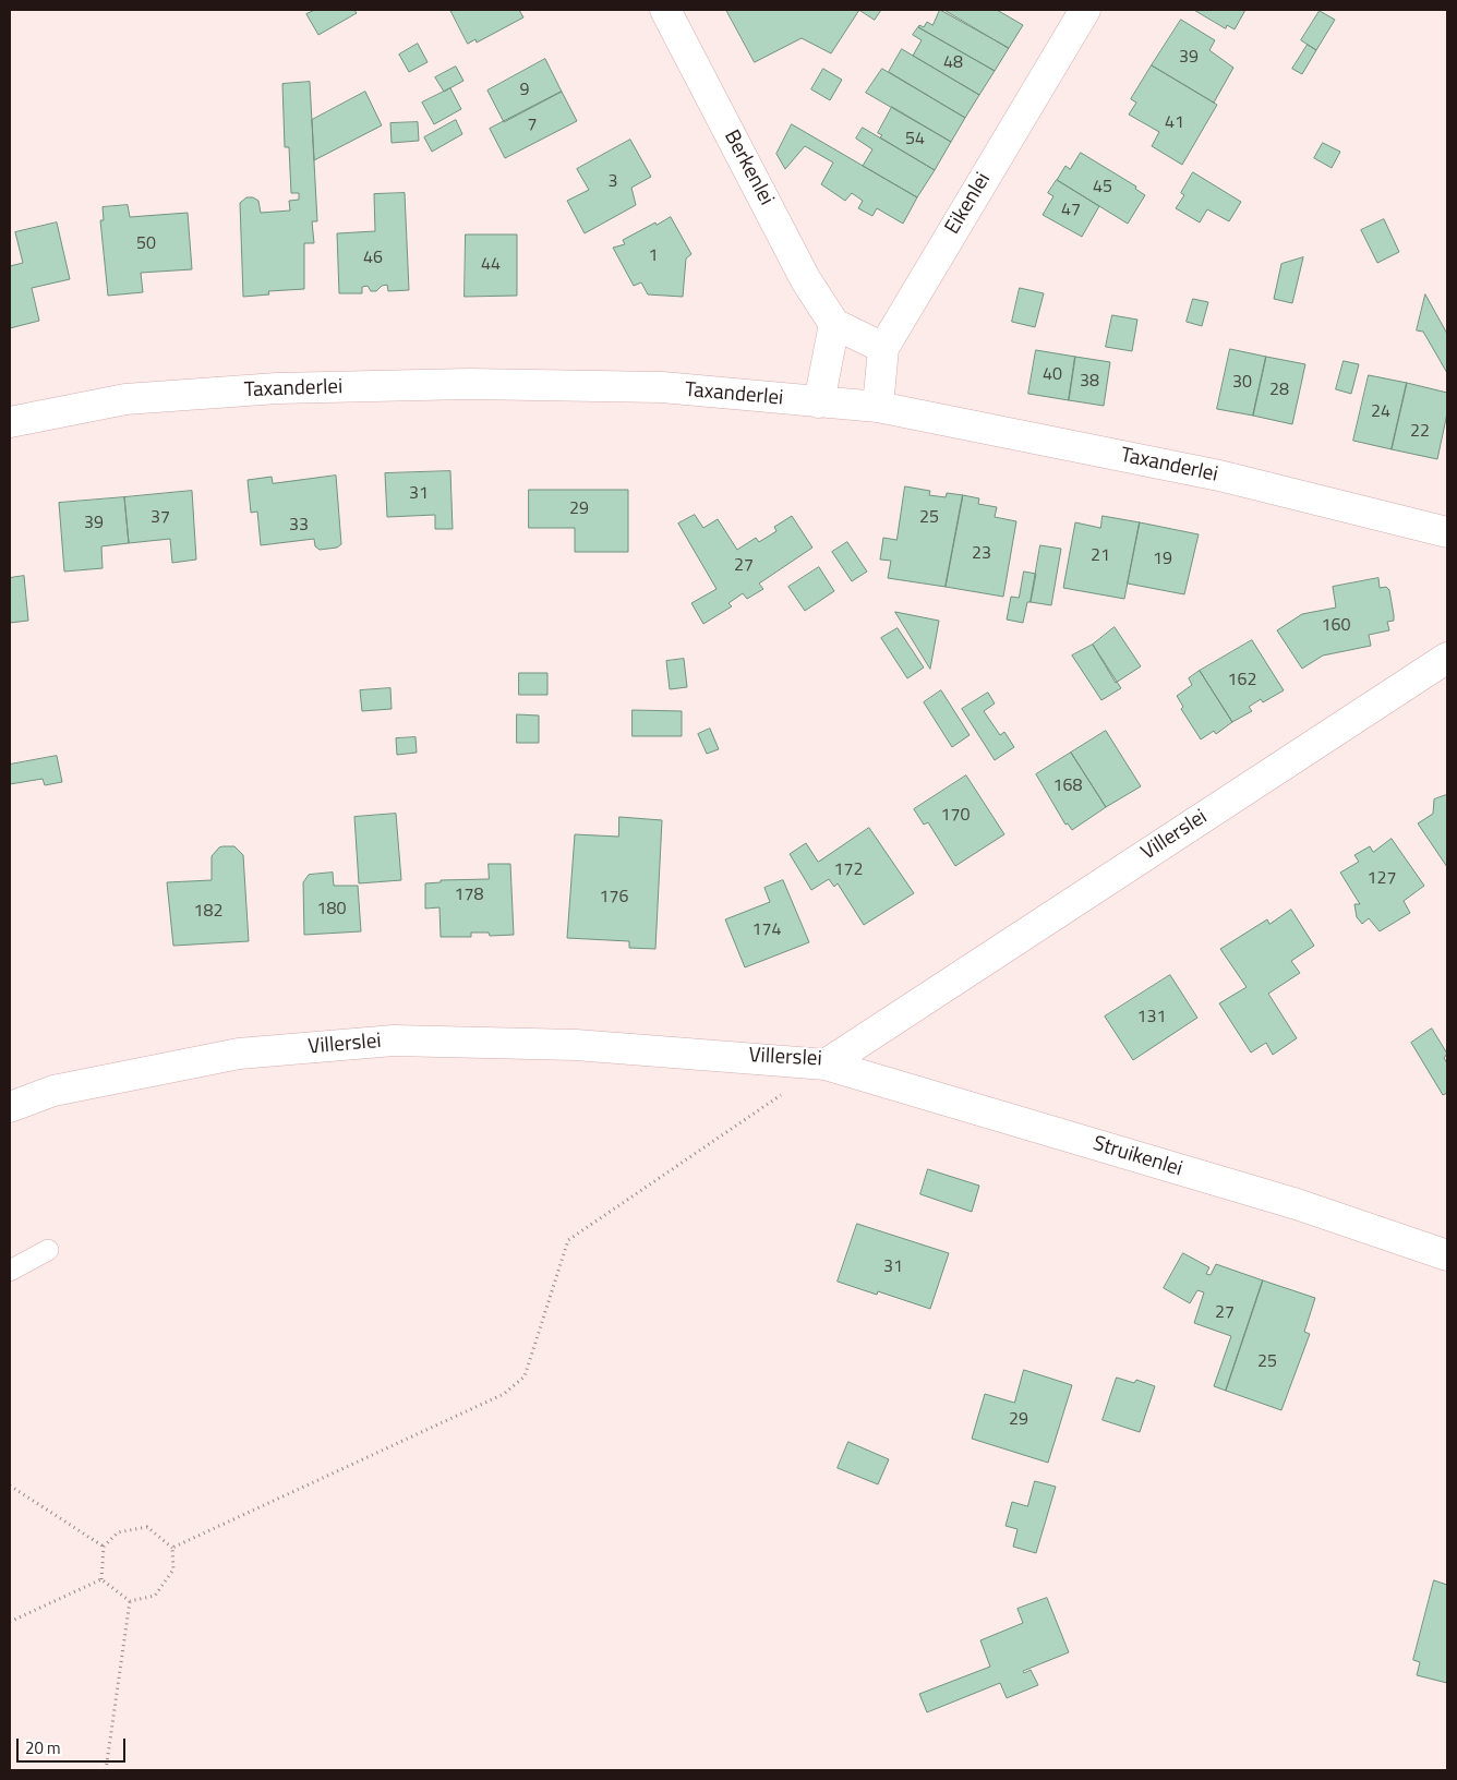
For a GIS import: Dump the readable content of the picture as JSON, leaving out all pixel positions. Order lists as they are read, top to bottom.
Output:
{
  "streets": {
    "street": [
      "Berkenlei",
      "Eikenlei",
      "Taxanderlei",
      "Villerslei",
      "Struikenlei"
    ]
  },
  "crossings": [
    ["Eikenlei", "Taxanderlei"],
    ["Villerslei", "Struikenlei"]
  ],
  "house_numbers": [
    "39",
    "48",
    "9",
    "41",
    "7",
    "54",
    "3",
    "45",
    "47",
    "50",
    "1",
    "46",
    "44",
    "40",
    "38",
    "30",
    "28",
    "24",
    "22",
    "31",
    "29",
    "37",
    "25",
    "39",
    "33",
    "23",
    "21",
    "19",
    "27",
    "160",
    "162",
    "168",
    "170",
    "172",
    "127",
    "178",
    "176",
    "180",
    "182",
    "174",
    "131",
    "31",
    "27",
    "25",
    "29"
  ],
  "scale_bar": "20 m"
}
